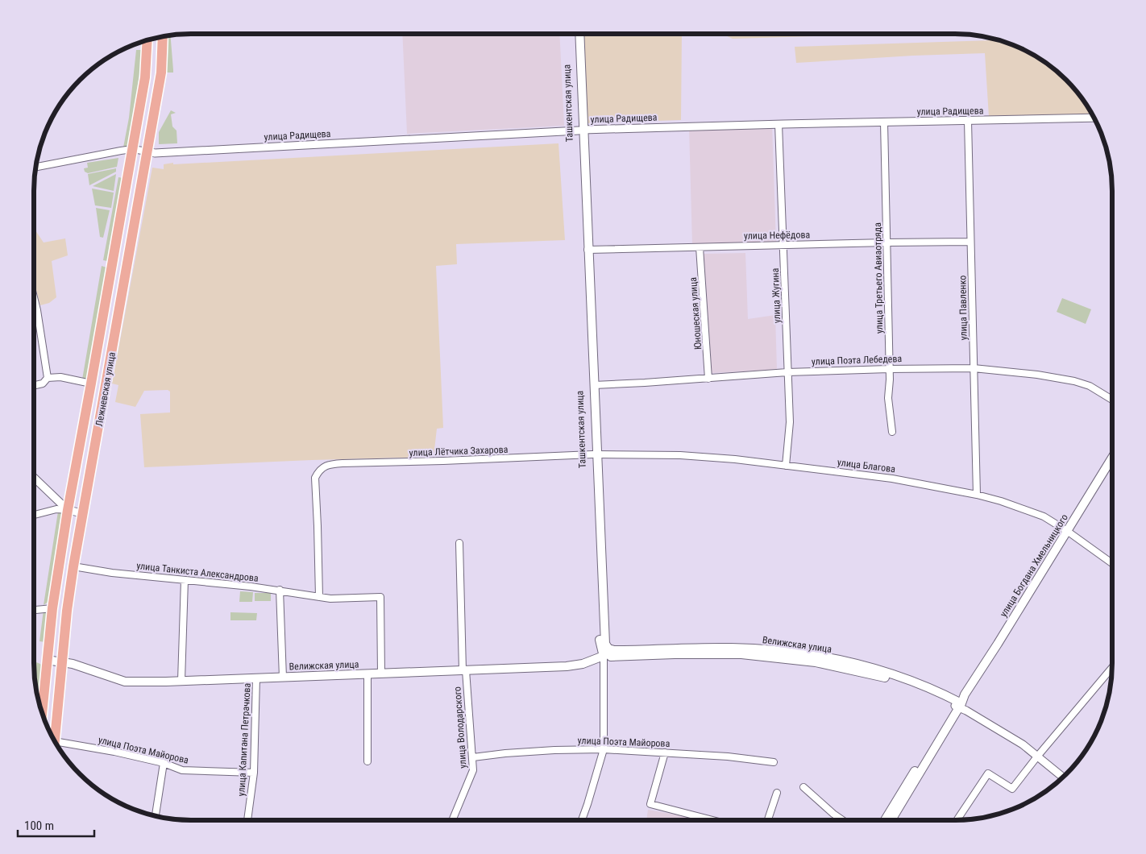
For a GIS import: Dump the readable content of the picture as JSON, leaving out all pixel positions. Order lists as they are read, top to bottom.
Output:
{
  "streets": {
    "highway": ["Лежневская улица"],
    "main road": ["Ташкентская улица", "улица Богдана Хмельницкого", "Велижская улица"],
    "street": [
      "улица Радищева",
      "улица Нефёдова",
      "улица Третьего Авиаотряда",
      "улица Жугина",
      "улица Павленко",
      "Юношеская улица",
      "улица Поэта Лебедева",
      "улица Лётчика Захарова",
      "улица Благова",
      "улица Танкиста Александрова",
      "улица Володарского",
      "улица Капитана Петрачкова",
      "улица Поэта Майорова"
    ]
  },
  "crossings": [
    ["Ташкентская улица", "улица Радищева"],
    ["Ташкентская улица", "улица Нефёдова"],
    ["Ташкентская улица", "улица Поэта Лебедева"],
    ["Ташкентская улица", "улица Лётчика Захарова"],
    ["Ташкентская улица", "улица Благова"],
    ["Ташкентская улица", "Велижская улица"],
    ["Ташкентская улица", "улица Поэта Майорова"],
    ["улица Радищева", "улица Третьего Авиаотряда"],
    ["улица Радищева", "улица Жугина"],
    ["улица Радищева", "улица Павленко"],
    ["улица Радищева", "Лежневская улица"],
    ["улица Нефёдова", "улица Третьего Авиаотряда"],
    ["улица Нефёдова", "улица Жугина"],
    ["улица Нефёдова", "улица Павленко"],
    ["улица Нефёдова", "Юношеская улица"],
    ["улица Третьего Авиаотряда", "улица Поэта Лебедева"],
    ["улица Жугина", "улица Поэта Лебедева"],
    ["улица Жугина", "улица Благова"],
    ["улица Павленко", "улица Поэта Лебедева"],
    ["улица Павленко", "улица Благова"],
    ["Юношеская улица", "улица Поэта Лебедева"],
    ["Лежневская улица", "улица Танкиста Александрова"],
    ["Лежневская улица", "Велижская улица"],
    ["улица Лётчика Захарова", "улица Благова"],
    ["улица Лётчика Захарова", "улица Танкиста Александрова"],
    ["улица Благова", "улица Богдана Хмельницкого"],
    ["улица Богдана Хмельницкого", "Велижская улица"],
    ["улица Танкиста Александрова", "Велижская улица"],
    ["Велижская улица", "улица Володарского"],
    ["Велижская улица", "улица Капитана Петрачкова"],
    ["улица Володарского", "улица Поэта Майорова"],
    ["улица Капитана Петрачкова", "улица Поэта Майорова"]
  ],
  "scale_bar": "100 m"
}
